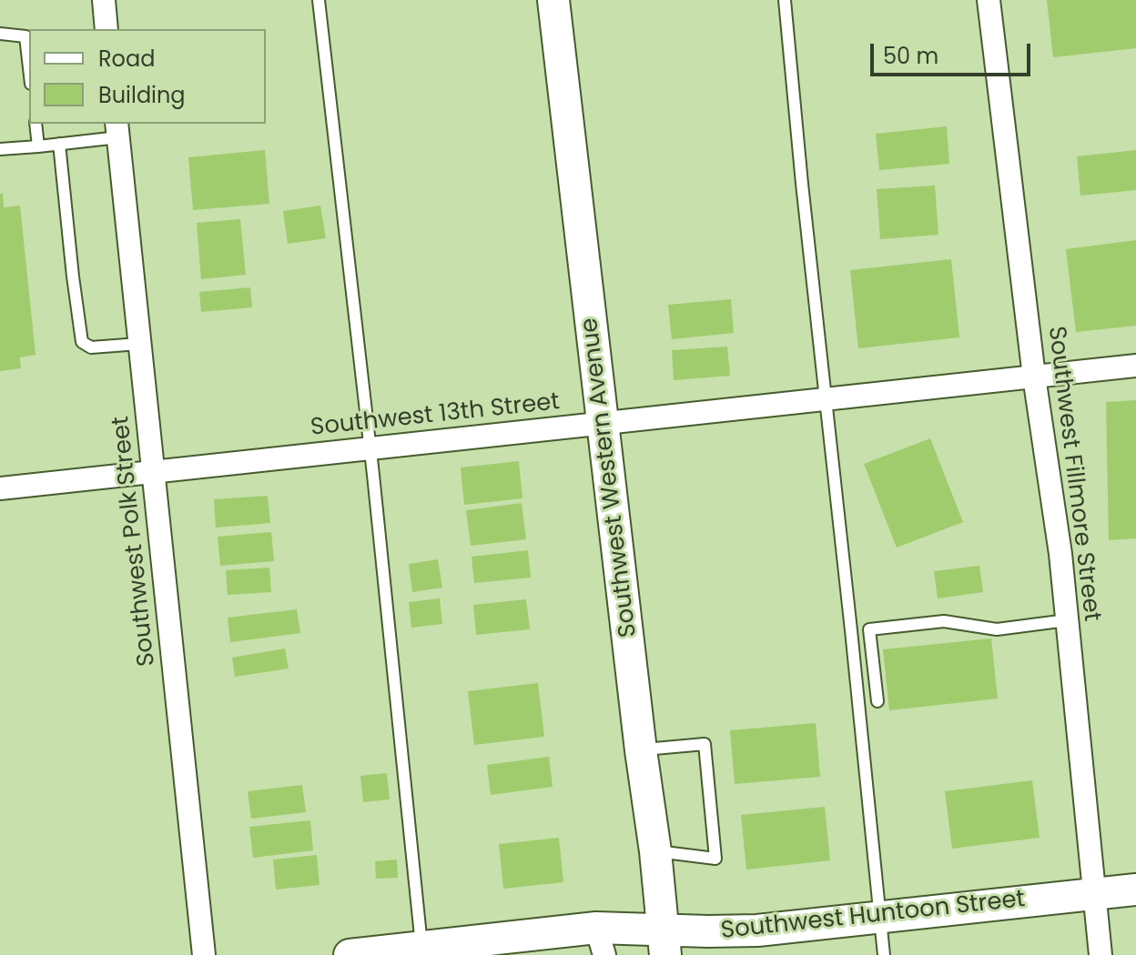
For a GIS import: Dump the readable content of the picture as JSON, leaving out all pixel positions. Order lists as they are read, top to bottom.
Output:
{
  "streets": {
    "street": [
      "Southwest 13th Street",
      "Southwest Fillmore Street",
      "Southwest Western Avenue",
      "Southwest Polk Street",
      "Southwest Huntoon Street"
    ]
  },
  "crossings": [
    ["Southwest 13th Street", "Southwest Fillmore Street"],
    ["Southwest 13th Street", "Southwest Western Avenue"],
    ["Southwest 13th Street", "Southwest Polk Street"],
    ["Southwest Fillmore Street", "Southwest Huntoon Street"],
    ["Southwest Western Avenue", "Southwest Huntoon Street"]
  ],
  "legend": ["Road", "Building"],
  "scale_bar": "50 m"
}
